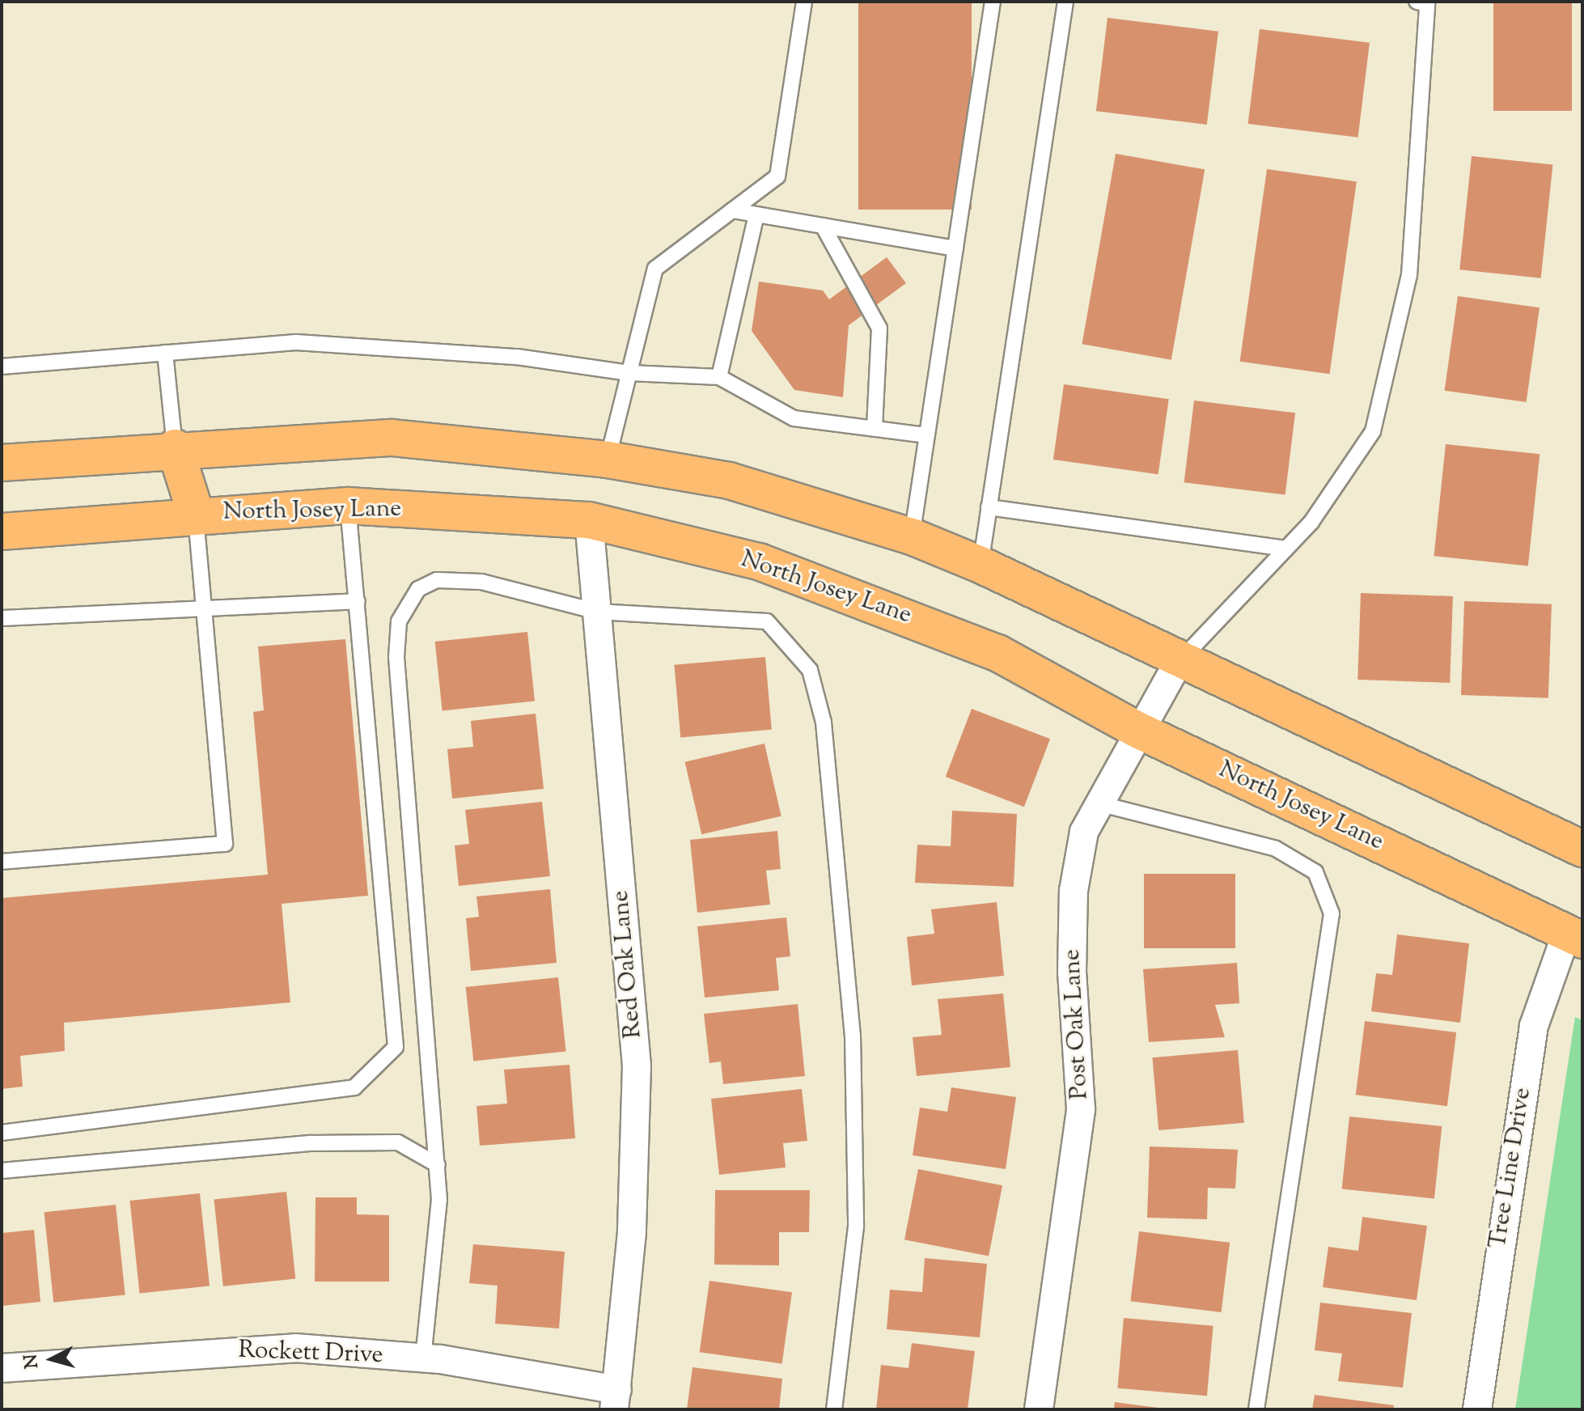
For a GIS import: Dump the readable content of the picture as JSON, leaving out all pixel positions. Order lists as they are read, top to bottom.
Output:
{
  "streets": {
    "main road": ["North Josey Lane"],
    "street": [
      "Red Oak Lane",
      "Post Oak Lane",
      "Tree Line Drive",
      "Rockett Drive"
    ]
  },
  "crossings": [
    ["North Josey Lane", "Red Oak Lane"],
    ["North Josey Lane", "Post Oak Lane"],
    ["North Josey Lane", "Tree Line Drive"],
    ["Red Oak Lane", "Rockett Drive"]
  ],
  "north": "left"
}
